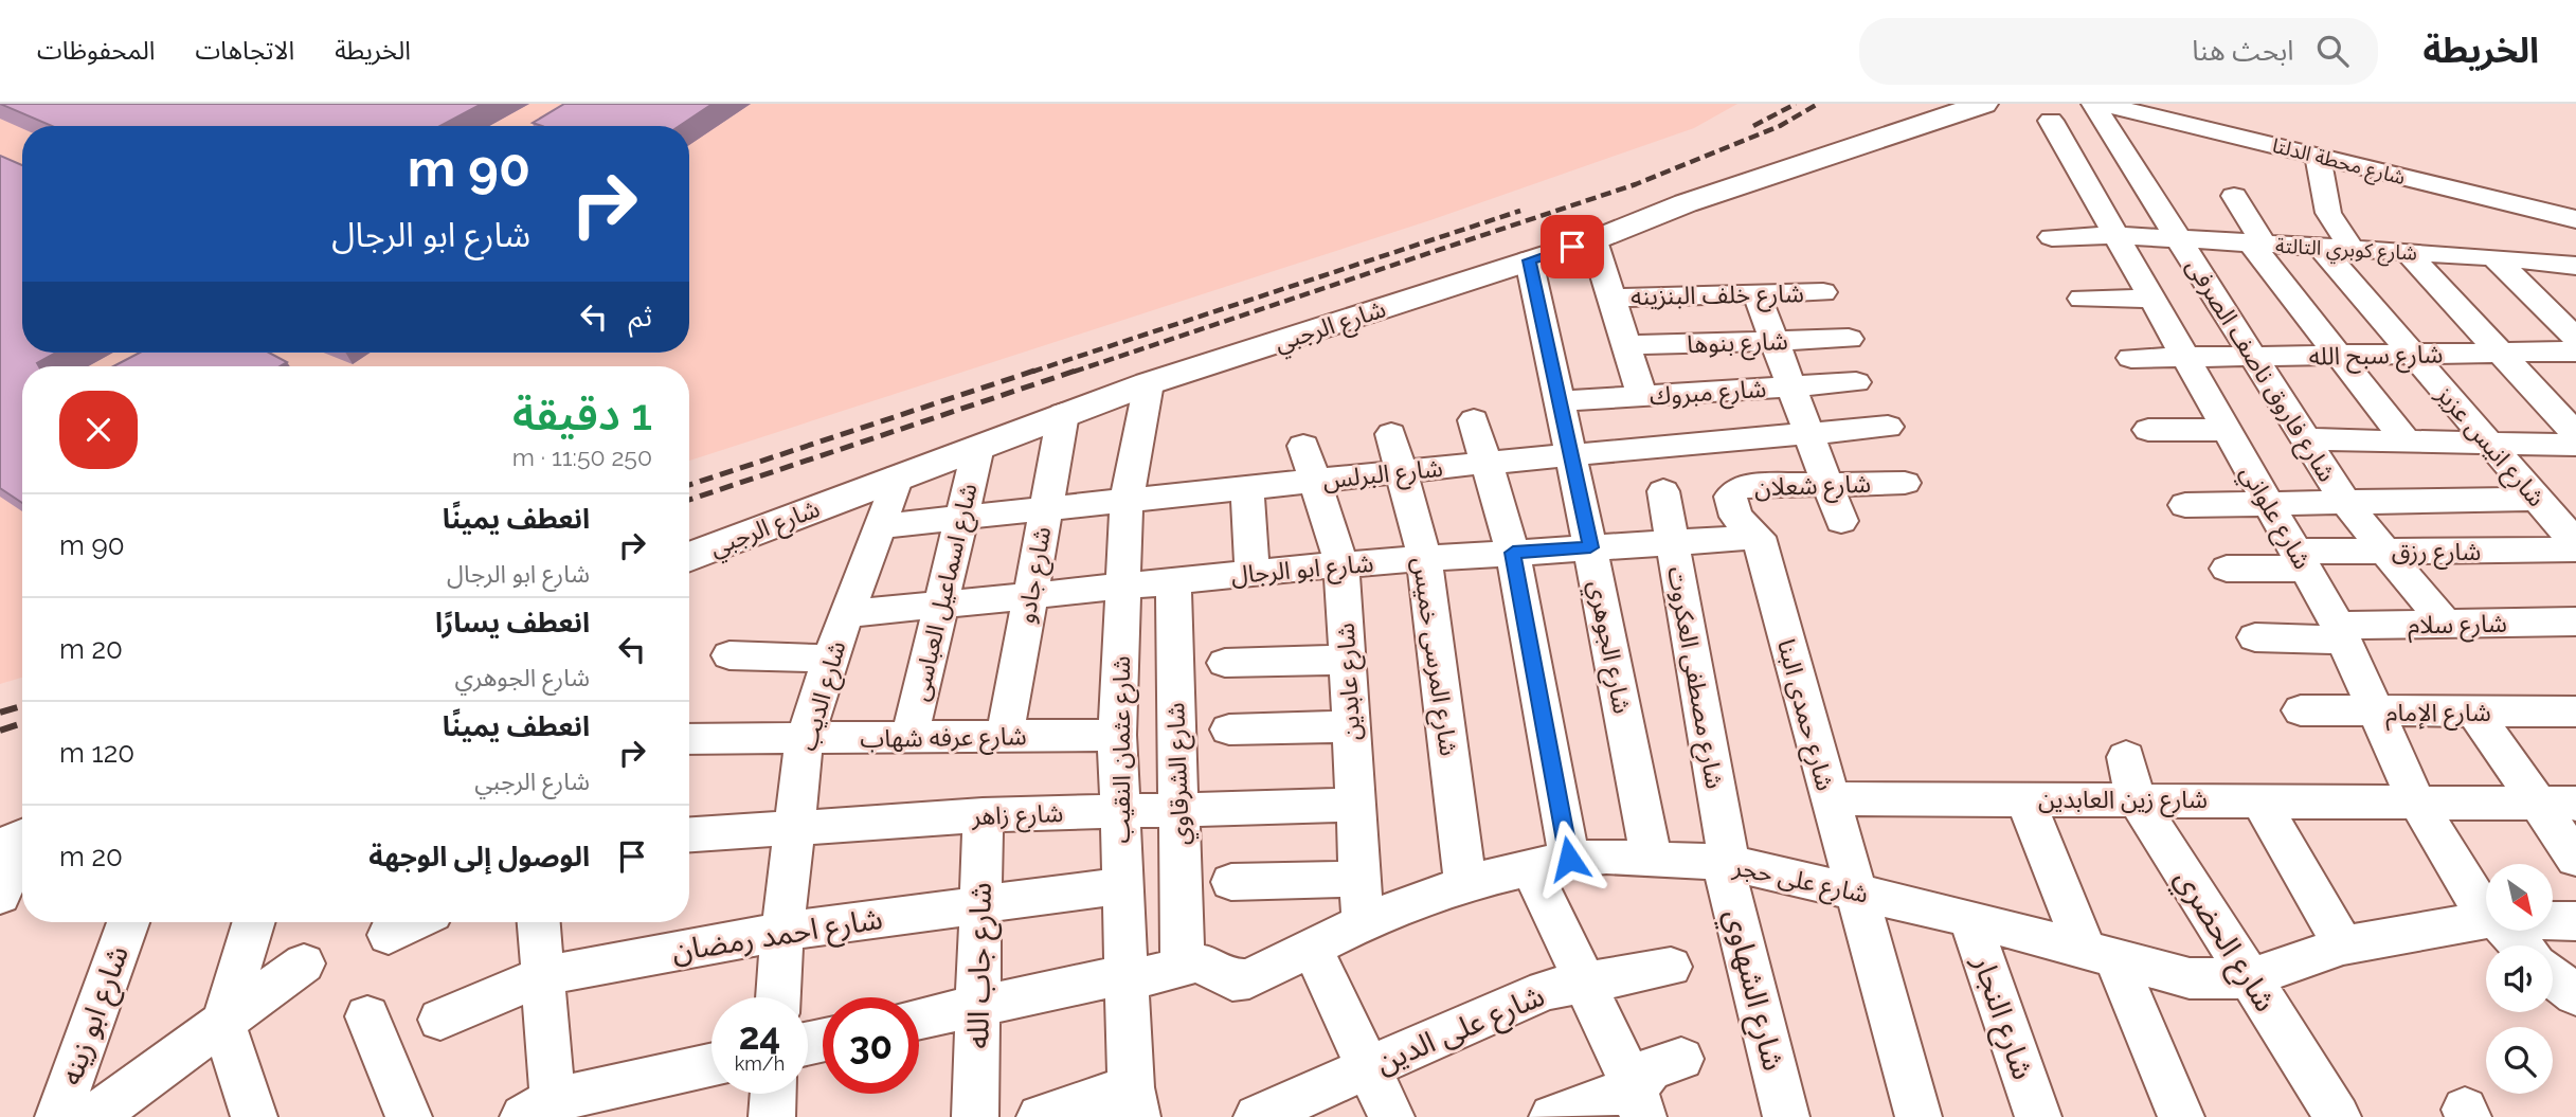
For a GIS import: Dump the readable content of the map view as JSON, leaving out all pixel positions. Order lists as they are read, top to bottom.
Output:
{
  "streets": {
    "main road": ["شارع الرجبي"],
    "street": [
      "شارع محطة الدلتا",
      "شارع كوبري التالتة",
      "شارع خلف البنزينه",
      "شارع بنوها",
      "شارع سبح الله",
      "شارع فاروق ناصف الصرفى",
      "شارع مبروك",
      "شارع انيس عزيز",
      "شارع البرلس",
      "شارع شعلان",
      "شارع علواني",
      "شارع رزق",
      "شارع ابو الرجال",
      "شارع جادو",
      "شارع اسماعيل العباسى",
      "شارع سلام",
      "شارع الجوهري",
      "شارع المرسى خميس",
      "شارع مصطفى العكروت",
      "شارع عابدين",
      "شارع الديب",
      "شارع الإمام",
      "شارع حمدى البنا",
      "شارع عرفه شهاب",
      "شارع عثمان النقيب",
      "شارع الشرقاوي",
      "شارع زين العابدين",
      "شارع زاهر",
      "شارع على حجر",
      "شارع احمد رمضان",
      "شارع الحضري",
      "شارع جاب الله",
      "شارع الشهاوي",
      "شارع ابو زينه",
      "شارع النجار",
      "شارع على الدين"
    ]
  },
  "crossings": [
    ["شارع كوبري التالتة", "شارع فاروق ناصف الصرفى"],
    ["شارع كوبري التالتة", "شارع انيس عزيز"],
    ["شارع كوبري التالتة", "شارع علواني"],
    ["شارع الرجبي", "شارع جادو"],
    ["شارع الرجبي", "شارع اسماعيل العباسى"],
    ["شارع الرجبي", "شارع الجوهري"],
    ["شارع الرجبي", "شارع الديب"],
    ["شارع الرجبي", "شارع عثمان النقيب"],
    ["شارع سبح الله", "شارع فاروق ناصف الصرفى"],
    ["شارع سبح الله", "شارع انيس عزيز"],
    ["شارع سبح الله", "شارع علواني"],
    ["شارع فاروق ناصف الصرفى", "شارع رزق"],
    ["شارع فاروق ناصف الصرفى", "شارع سلام"],
    ["شارع مبروك", "شارع الجوهري"],
    ["شارع البرلس", "شارع جادو"],
    ["شارع البرلس", "شارع اسماعيل العباسى"],
    ["شارع البرلس", "شارع الجوهري"],
    ["شارع البرلس", "شارع المرسى خميس"],
    ["شارع البرلس", "شارع عابدين"],
    ["شارع البرلس", "شارع الديب"],
    ["شارع البرلس", "شارع عثمان النقيب"],
    ["شارع شعلان", "شارع ابو الرجال"],
    ["شارع شعلان", "شارع حمدى البنا"],
    ["شارع علواني", "شارع رزق"],
    ["شارع علواني", "شارع سلام"],
    ["شارع علواني", "شارع الإمام"],
    ["شارع علواني", "شارع زين العابدين"],
    ["شارع ابو الرجال", "شارع جادو"],
    ["شارع ابو الرجال", "شارع اسماعيل العباسى"],
    ["شارع ابو الرجال", "شارع الجوهري"],
    ["شارع ابو الرجال", "شارع المرسى خميس"],
    ["شارع ابو الرجال", "شارع مصطفى العكروت"],
    ["شارع ابو الرجال", "شارع عابدين"],
    ["شارع ابو الرجال", "شارع الديب"],
    ["شارع ابو الرجال", "شارع حمدى البنا"],
    ["شارع ابو الرجال", "شارع عثمان النقيب"],
    ["شارع ابو الرجال", "شارع الشرقاوي"],
    ["شارع جادو", "شارع عرفه شهاب"],
    ["شارع اسماعيل العباسى", "شارع عرفه شهاب"],
    ["شارع الجوهري", "شارع على حجر"],
    ["شارع المرسى خميس", "شارع على حجر"],
    ["شارع مصطفى العكروت", "شارع على حجر"],
    ["شارع مصطفى العكروت", "شارع الشهاوي"],
    ["شارع عابدين", "شارع زاهر"],
    ["شارع عابدين", "شارع على حجر"],
    ["شارع الديب", "شارع عرفه شهاب"],
    ["شارع الديب", "شارع زاهر"],
    ["شارع الديب", "شارع احمد رمضان"],
    ["شارع حمدى البنا", "شارع زين العابدين"],
    ["شارع حمدى البنا", "شارع على حجر"],
    ["شارع عرفه شهاب", "شارع عثمان النقيب"],
    ["شارع عثمان النقيب", "شارع زاهر"],
    ["شارع عثمان النقيب", "شارع على حجر"],
    ["شارع عثمان النقيب", "شارع احمد رمضان"],
    ["شارع الشرقاوي", "شارع زاهر"],
    ["شارع الشرقاوي", "شارع على حجر"],
    ["شارع زين العابدين", "شارع الحضري"],
    ["شارع زاهر", "شارع جاب الله"],
    ["شارع على حجر", "شارع الحضري"],
    ["شارع على حجر", "شارع جاب الله"],
    ["شارع على حجر", "شارع الشهاوي"],
    ["شارع على حجر", "شارع النجار"],
    ["شارع احمد رمضان", "شارع جاب الله"]
  ],
  "north": "bottom right",
  "page": {
    "header": "الخريطة",
    "search": "ابحث هنا",
    "nav": ["الخريطة", "الاتجاهات", "المحفوظات"],
    "turn": ["90 m", "شارع ابو الرجال"],
    "then": "ثم",
    "heading": ["1 دقيقة", "250 m · 11:50"],
    "list": [
      {
        "name": "انعطف يمينًا",
        "note": "شارع ابو الرجال",
        "value": "90 m"
      },
      {
        "name": "انعطف يسارًا",
        "note": "شارع الجوهري",
        "value": "20 m"
      },
      {
        "name": "انعطف يمينًا",
        "note": "شارع الرجبي",
        "value": "120 m"
      },
      {
        "name": "الوصول إلى الوجهة",
        "value": "20 m"
      }
    ],
    "speed": "24 km/h",
    "limit": "30"
  }
}
